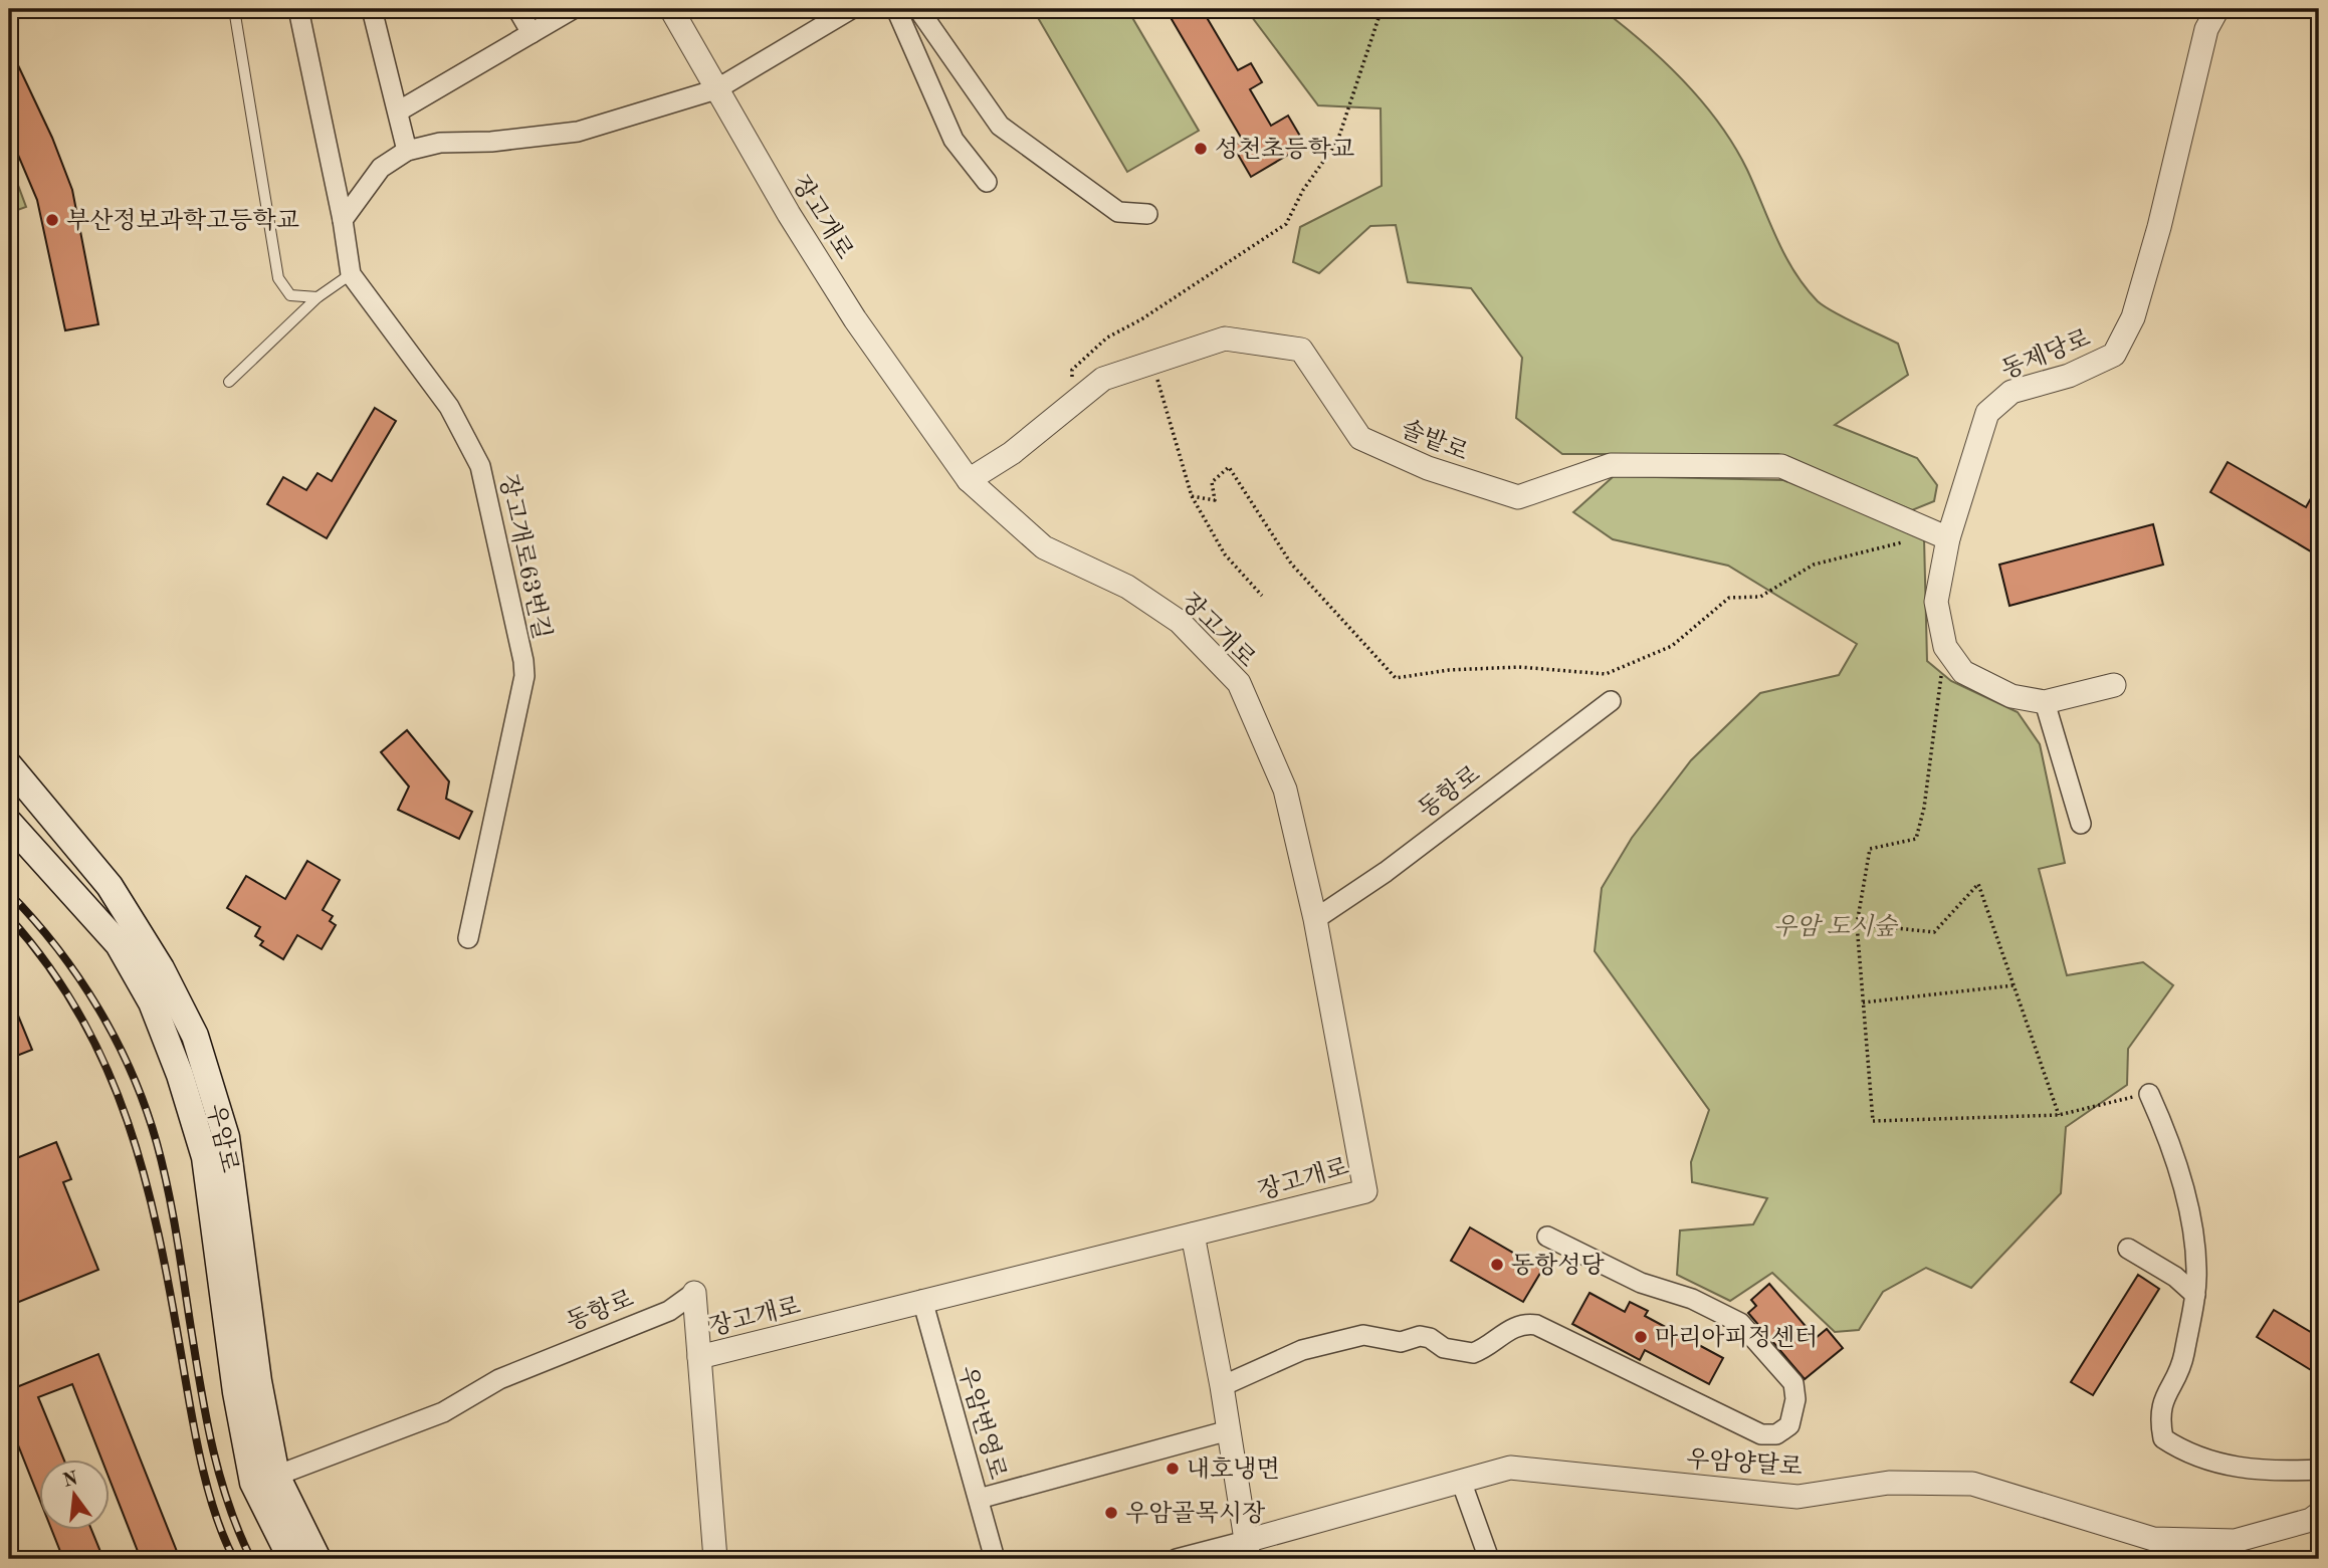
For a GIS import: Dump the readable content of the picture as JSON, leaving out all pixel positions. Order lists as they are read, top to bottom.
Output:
{
  "streets": {
    "main road": ["우암로"],
    "street": [
      "장고개로",
      "동제당로",
      "솔밭로",
      "장고개로63번길",
      "동항로",
      "우암번영로",
      "우암양달로"
    ]
  },
  "crossings": [
    ["장고개로", "솔밭로"],
    ["장고개로", "동항로"],
    ["장고개로", "우암번영로"],
    ["동제당로", "솔밭로"],
    ["동항로", "우암로"]
  ],
  "parks": ["우암 도시숲"],
  "places": [
    "성천초등학교",
    "부산정보과학고등학교",
    "동항성당",
    "마리아피정센터",
    "내호냉면",
    "우암골목시장"
  ],
  "north": "top"
}
